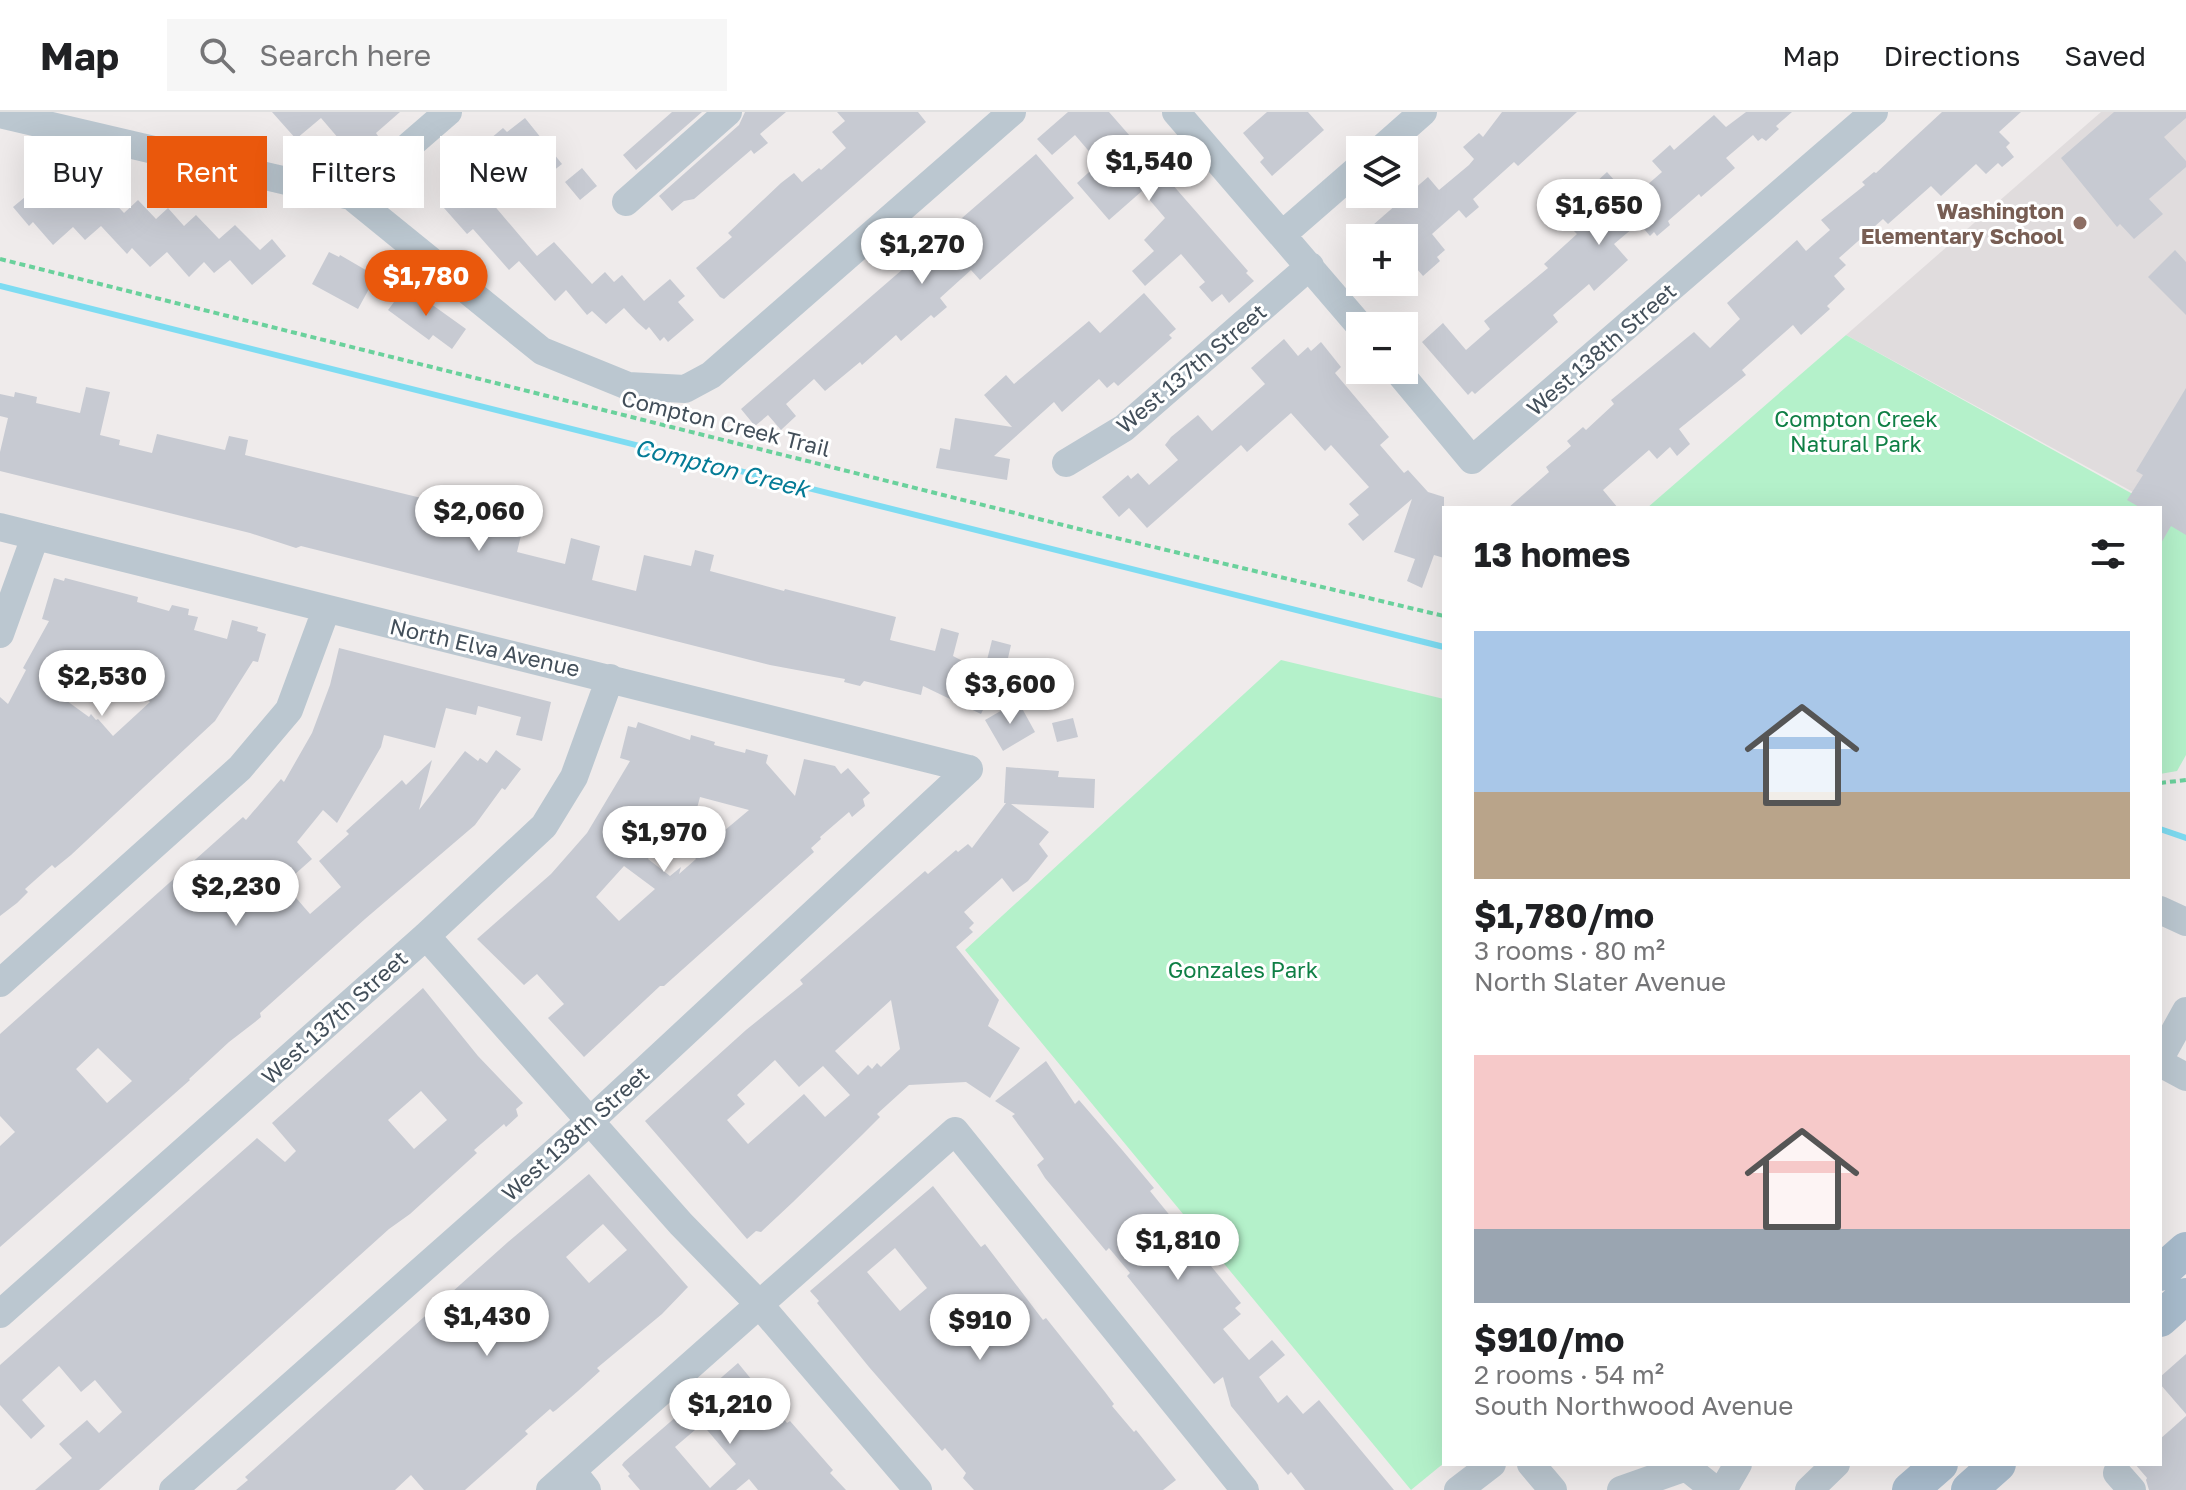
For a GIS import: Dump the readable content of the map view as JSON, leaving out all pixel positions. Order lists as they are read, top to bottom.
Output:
{
  "streets": {
    "street": ["West 138th Street", "West 137th Street", "North Elva Avenue"],
    "path": ["Compton Creek Trail"]
  },
  "crossings": [
    ["West 138th Street", "North Elva Avenue"],
    ["West 137th Street", "North Elva Avenue"]
  ],
  "water": ["Compton Creek"],
  "parks": ["Compton Creek Natural Park", "Gonzales Park"],
  "places": ["Washington Elementary School"],
  "page": {
    "header": "Map",
    "search": "Search here",
    "nav": ["Map", "Directions", "Saved"],
    "price": [
      "$1,540",
      "$1,650",
      "$1,270",
      "$1,780",
      "$2,060",
      "$2,530",
      "$3,600",
      "$1,970",
      "$2,230",
      "$1,810",
      "$1,430",
      "$910",
      "$1,210"
    ],
    "map_buttons": ["+", "−"],
    "chip": [
      "Buy",
      "Rent",
      "Filters",
      "New"
    ],
    "heading": "13 homes",
    "list": [
      {
        "name": "$1,780/mo",
        "note": "3 rooms · 80 m² · North Slater Avenue"
      },
      {
        "name": "$910/mo",
        "note": "2 rooms · 54 m² · South Northwood Avenue"
      }
    ]
  }
}
